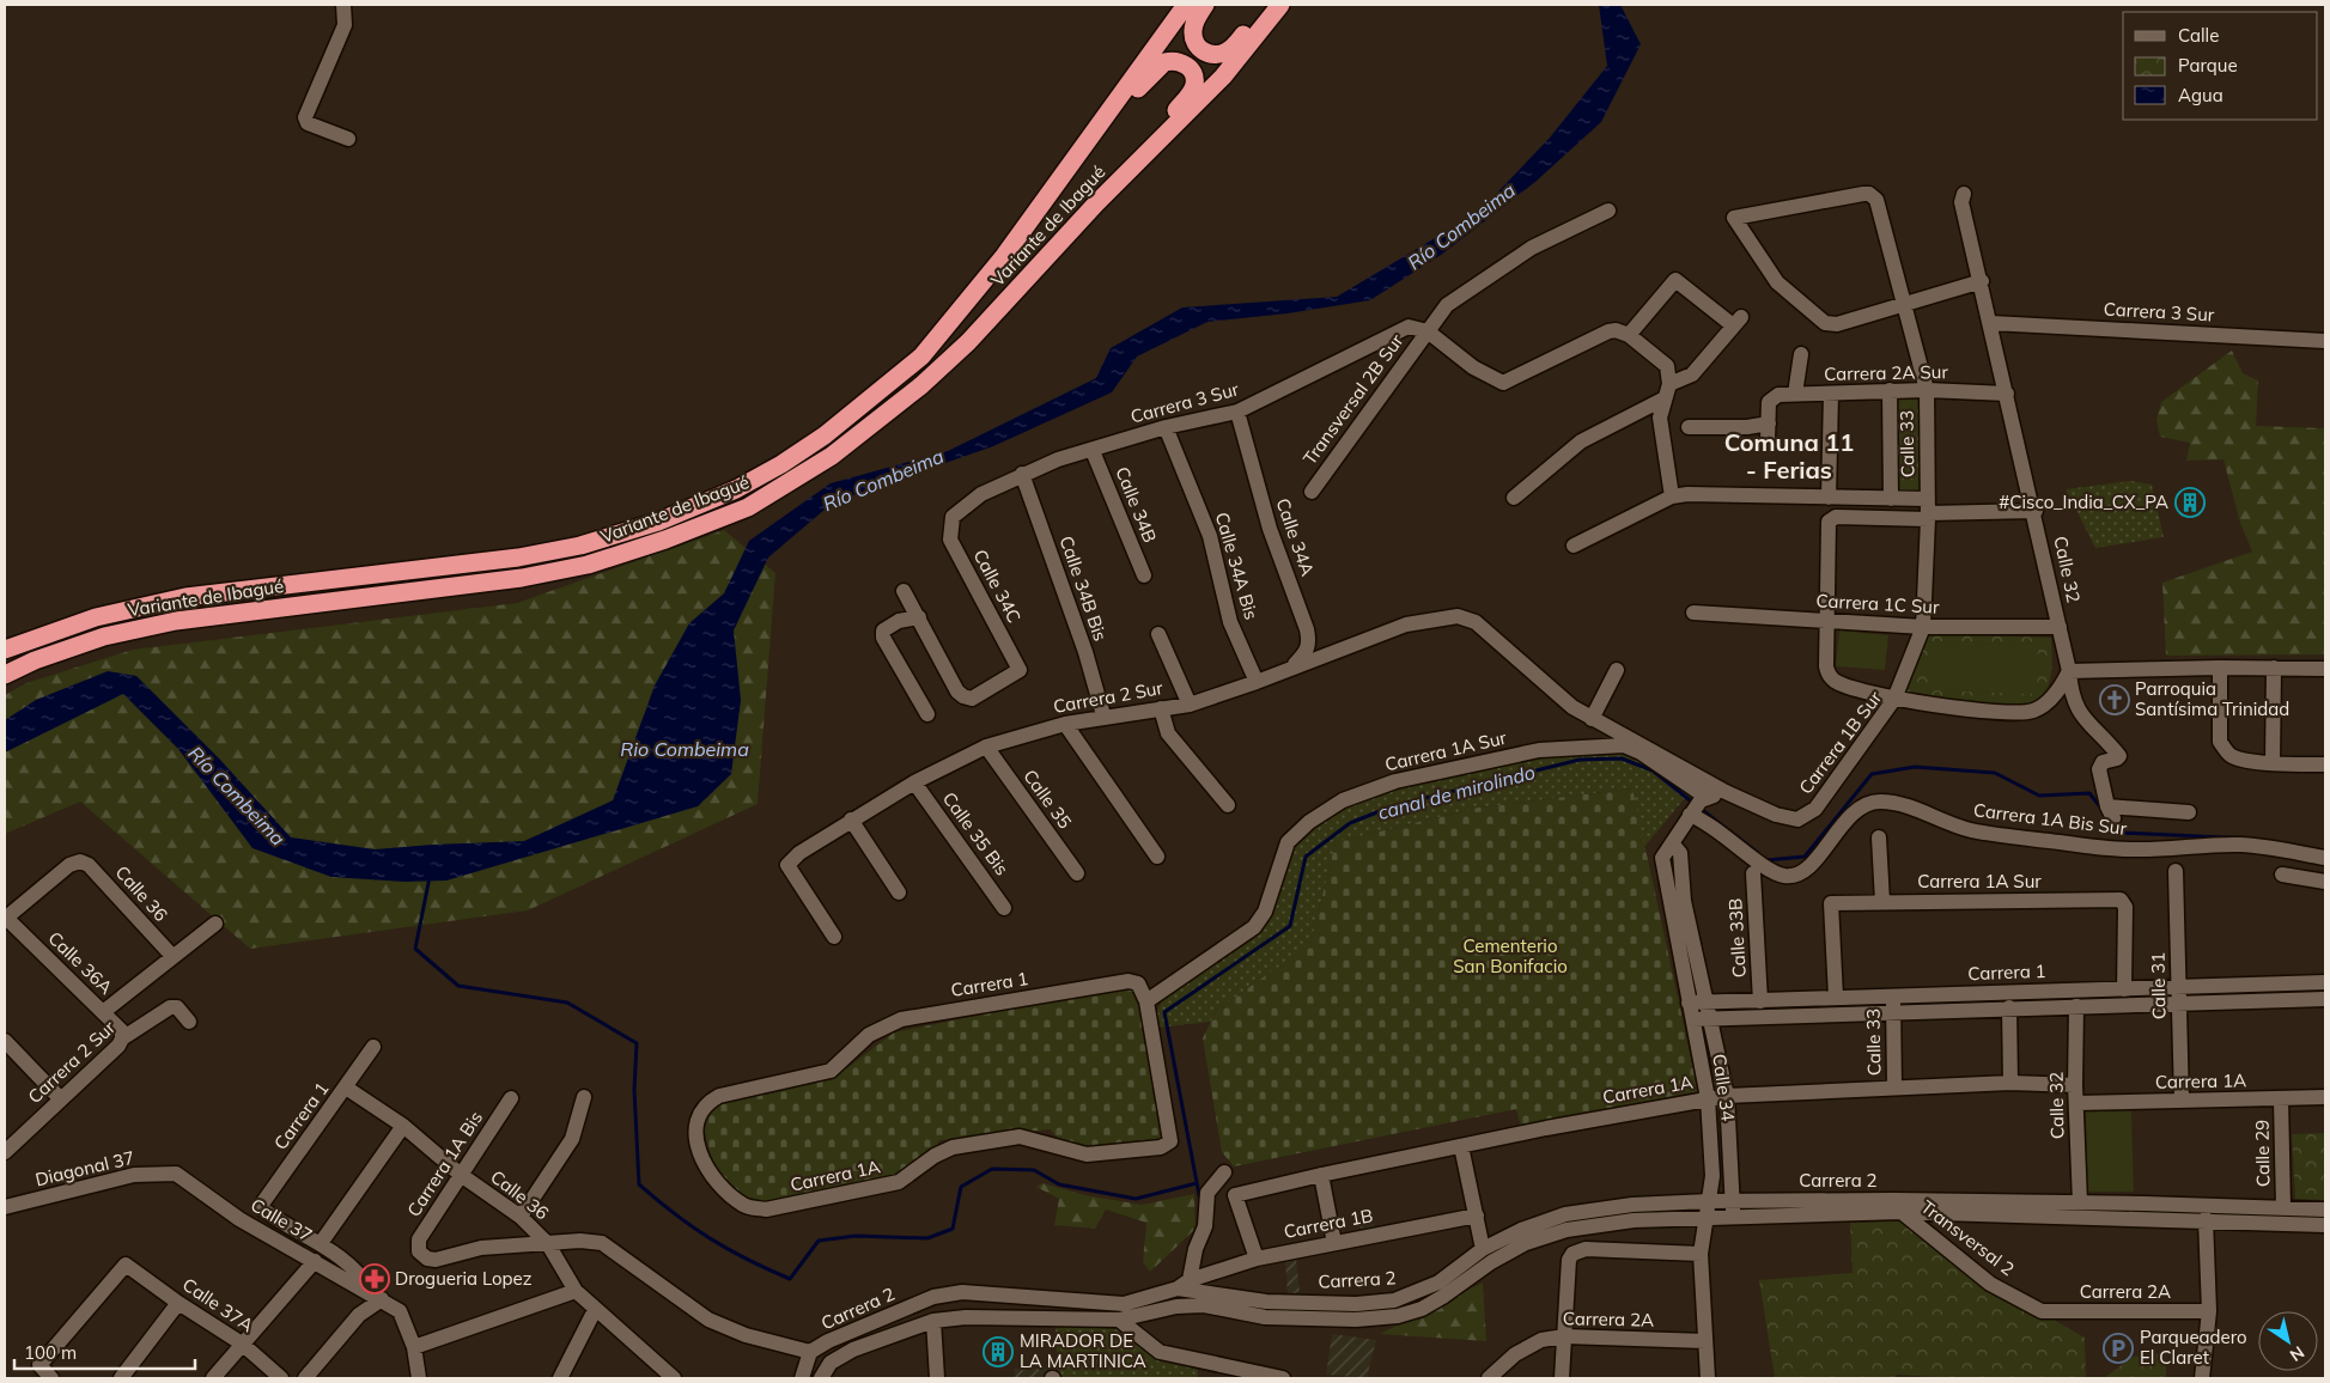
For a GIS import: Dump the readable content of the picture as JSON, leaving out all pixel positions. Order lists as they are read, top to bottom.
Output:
{
  "streets": {
    "highway": ["Variante de Ibagué"],
    "street": [
      "Carrera 3 Sur",
      "Carrera 2A Sur",
      "Transversal 2B Sur",
      "Calle 33",
      "Calle 34B",
      "Calle 34A",
      "Calle 34A Bis",
      "Calle 32",
      "Calle 34C",
      "Calle 34B Bis",
      "Carrera 1C Sur",
      "Carrera 2 Sur",
      "Carrera 1B Sur",
      "Carrera 1A Sur",
      "Calle 35",
      "Carrera 1A Bis Sur",
      "Calle 35 Bis",
      "Calle 36",
      "Calle 33B",
      "Calle 36A",
      "Carrera 1",
      "Calle 31",
      "Carrera 1A",
      "Calle 34",
      "Calle 29",
      "Carrera 1A Bis",
      "Diagonal 37",
      "Carrera 2",
      "Calle 37",
      "Carrera 1B",
      "Transversal 2",
      "Carrera 2A",
      "Calle 37A"
    ]
  },
  "crossings": [
    ["Carrera 3 Sur", "Transversal 2B Sur"],
    ["Carrera 3 Sur", "Calle 34B"],
    ["Carrera 3 Sur", "Calle 34A"],
    ["Carrera 3 Sur", "Calle 34A Bis"],
    ["Carrera 3 Sur", "Calle 32"],
    ["Carrera 3 Sur", "Calle 34C"],
    ["Carrera 3 Sur", "Calle 34B Bis"],
    ["Carrera 2A Sur", "Calle 33"],
    ["Carrera 2A Sur", "Calle 32"],
    ["Calle 33", "Carrera 1C Sur"],
    ["Calle 33", "Carrera 1B Sur"],
    ["Calle 33", "Carrera 1"],
    ["Calle 33", "Carrera 1A"],
    ["Calle 34A", "Carrera 2 Sur"],
    ["Calle 34A Bis", "Carrera 2 Sur"],
    ["Calle 32", "Carrera 1C Sur"],
    ["Calle 32", "Carrera 1B Sur"],
    ["Calle 32", "Carrera 1"],
    ["Calle 32", "Carrera 1A"],
    ["Calle 32", "Carrera 2"],
    ["Calle 34B Bis", "Carrera 2 Sur"],
    ["Carrera 2 Sur", "Calle 35"],
    ["Carrera 2 Sur", "Calle 35 Bis"],
    ["Carrera 2 Sur", "Calle 36"],
    ["Carrera 2 Sur", "Calle 36A"],
    ["Carrera 1A Sur", "Carrera 1A Bis Sur"],
    ["Carrera 1A Sur", "Carrera 1"],
    ["Carrera 1A Sur", "Carrera 1A"],
    ["Carrera 1A Sur", "Calle 34"],
    ["Carrera 1A Bis Sur", "Calle 34"],
    ["Calle 36", "Calle 36A"],
    ["Calle 36", "Carrera 1"],
    ["Calle 36", "Carrera 1A Bis"],
    ["Calle 36", "Carrera 2"],
    ["Calle 33B", "Carrera 1"],
    ["Carrera 1", "Calle 31"],
    ["Carrera 1", "Carrera 1A"],
    ["Carrera 1", "Calle 34"],
    ["Carrera 1", "Calle 37"],
    ["Calle 31", "Carrera 1A"],
    ["Carrera 1A", "Calle 34"],
    ["Carrera 1A", "Calle 29"],
    ["Carrera 1A", "Carrera 1B"],
    ["Calle 34", "Carrera 2"],
    ["Calle 34", "Carrera 2A"],
    ["Calle 29", "Carrera 2"],
    ["Carrera 1A Bis", "Carrera 2"],
    ["Diagonal 37", "Calle 37"],
    ["Carrera 2", "Carrera 1B"],
    ["Carrera 2", "Transversal 2"],
    ["Transversal 2", "Carrera 2A"]
  ],
  "districts": ["Comuna 11 - Ferias"],
  "water": ["Río Combeima", "Rio Combeima", "canal de mirolindo"],
  "parks": ["Cementerio San Bonifacio"],
  "places": {
    "building": ["#Cisco_India_CX_PA", "MIRADOR DE LA MARTINICA"],
    "church": ["Parroquia Santísima Trinidad"],
    "pharmacy": ["Drogueria Lopez"],
    "parking": ["Parqueadero El Claret"]
  },
  "legend": ["Calle", "Parque", "Agua"],
  "scale_bar": "100 m",
  "north": "bottom right"
}
